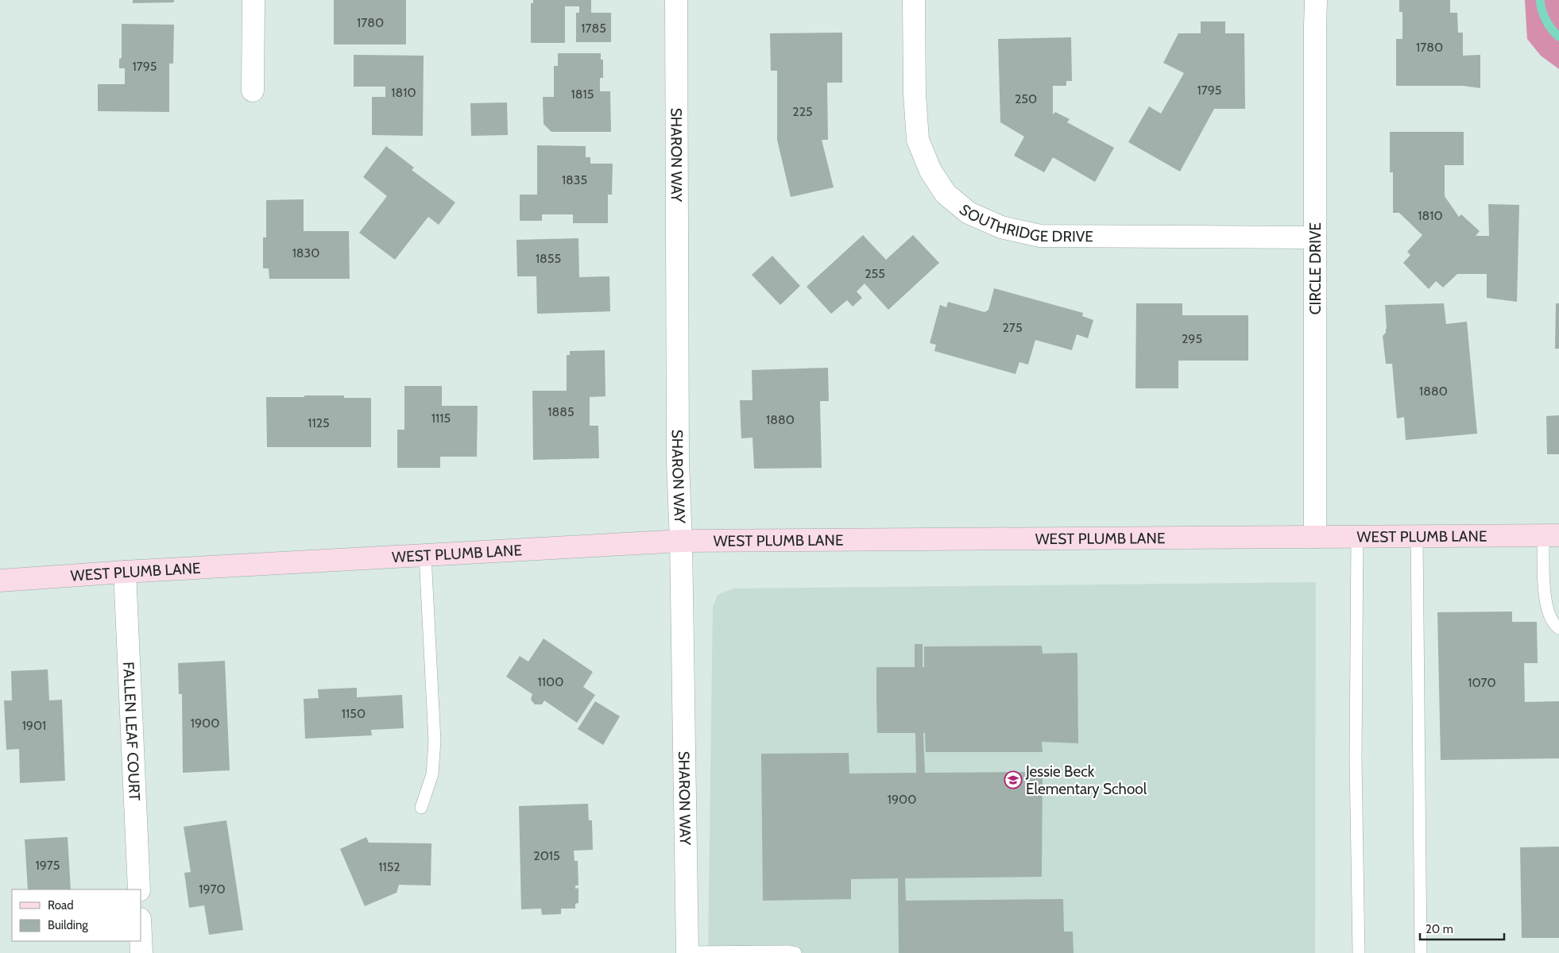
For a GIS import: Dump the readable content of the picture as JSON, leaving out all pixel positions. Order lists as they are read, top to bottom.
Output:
{
  "streets": {
    "main road": ["WEST PLUMB LANE"],
    "street": [
      "SHARON WAY",
      "SOUTHRIDGE DRIVE",
      "CIRCLE DRIVE",
      "FALLEN LEAF COURT"
    ]
  },
  "crossings": [
    ["SHARON WAY", "WEST PLUMB LANE"],
    ["SOUTHRIDGE DRIVE", "CIRCLE DRIVE"],
    ["CIRCLE DRIVE", "WEST PLUMB LANE"],
    ["WEST PLUMB LANE", "FALLEN LEAF COURT"]
  ],
  "places": {
    "school or university": ["Jessie Beck Elementary School"]
  },
  "house_numbers": [
    "1780",
    "1785",
    "1780",
    "1795",
    "1795",
    "1810",
    "1815",
    "250",
    "225",
    "1835",
    "1810",
    "1830",
    "1855",
    "255",
    "275",
    "295",
    "1880",
    "1885",
    "1115",
    "1880",
    "1125",
    "1100",
    "1070",
    "1150",
    "1900",
    "1901",
    "1900",
    "2015",
    "1975",
    "1152",
    "1970"
  ],
  "legend": ["Road", "Building"],
  "scale_bar": "20 m"
}
